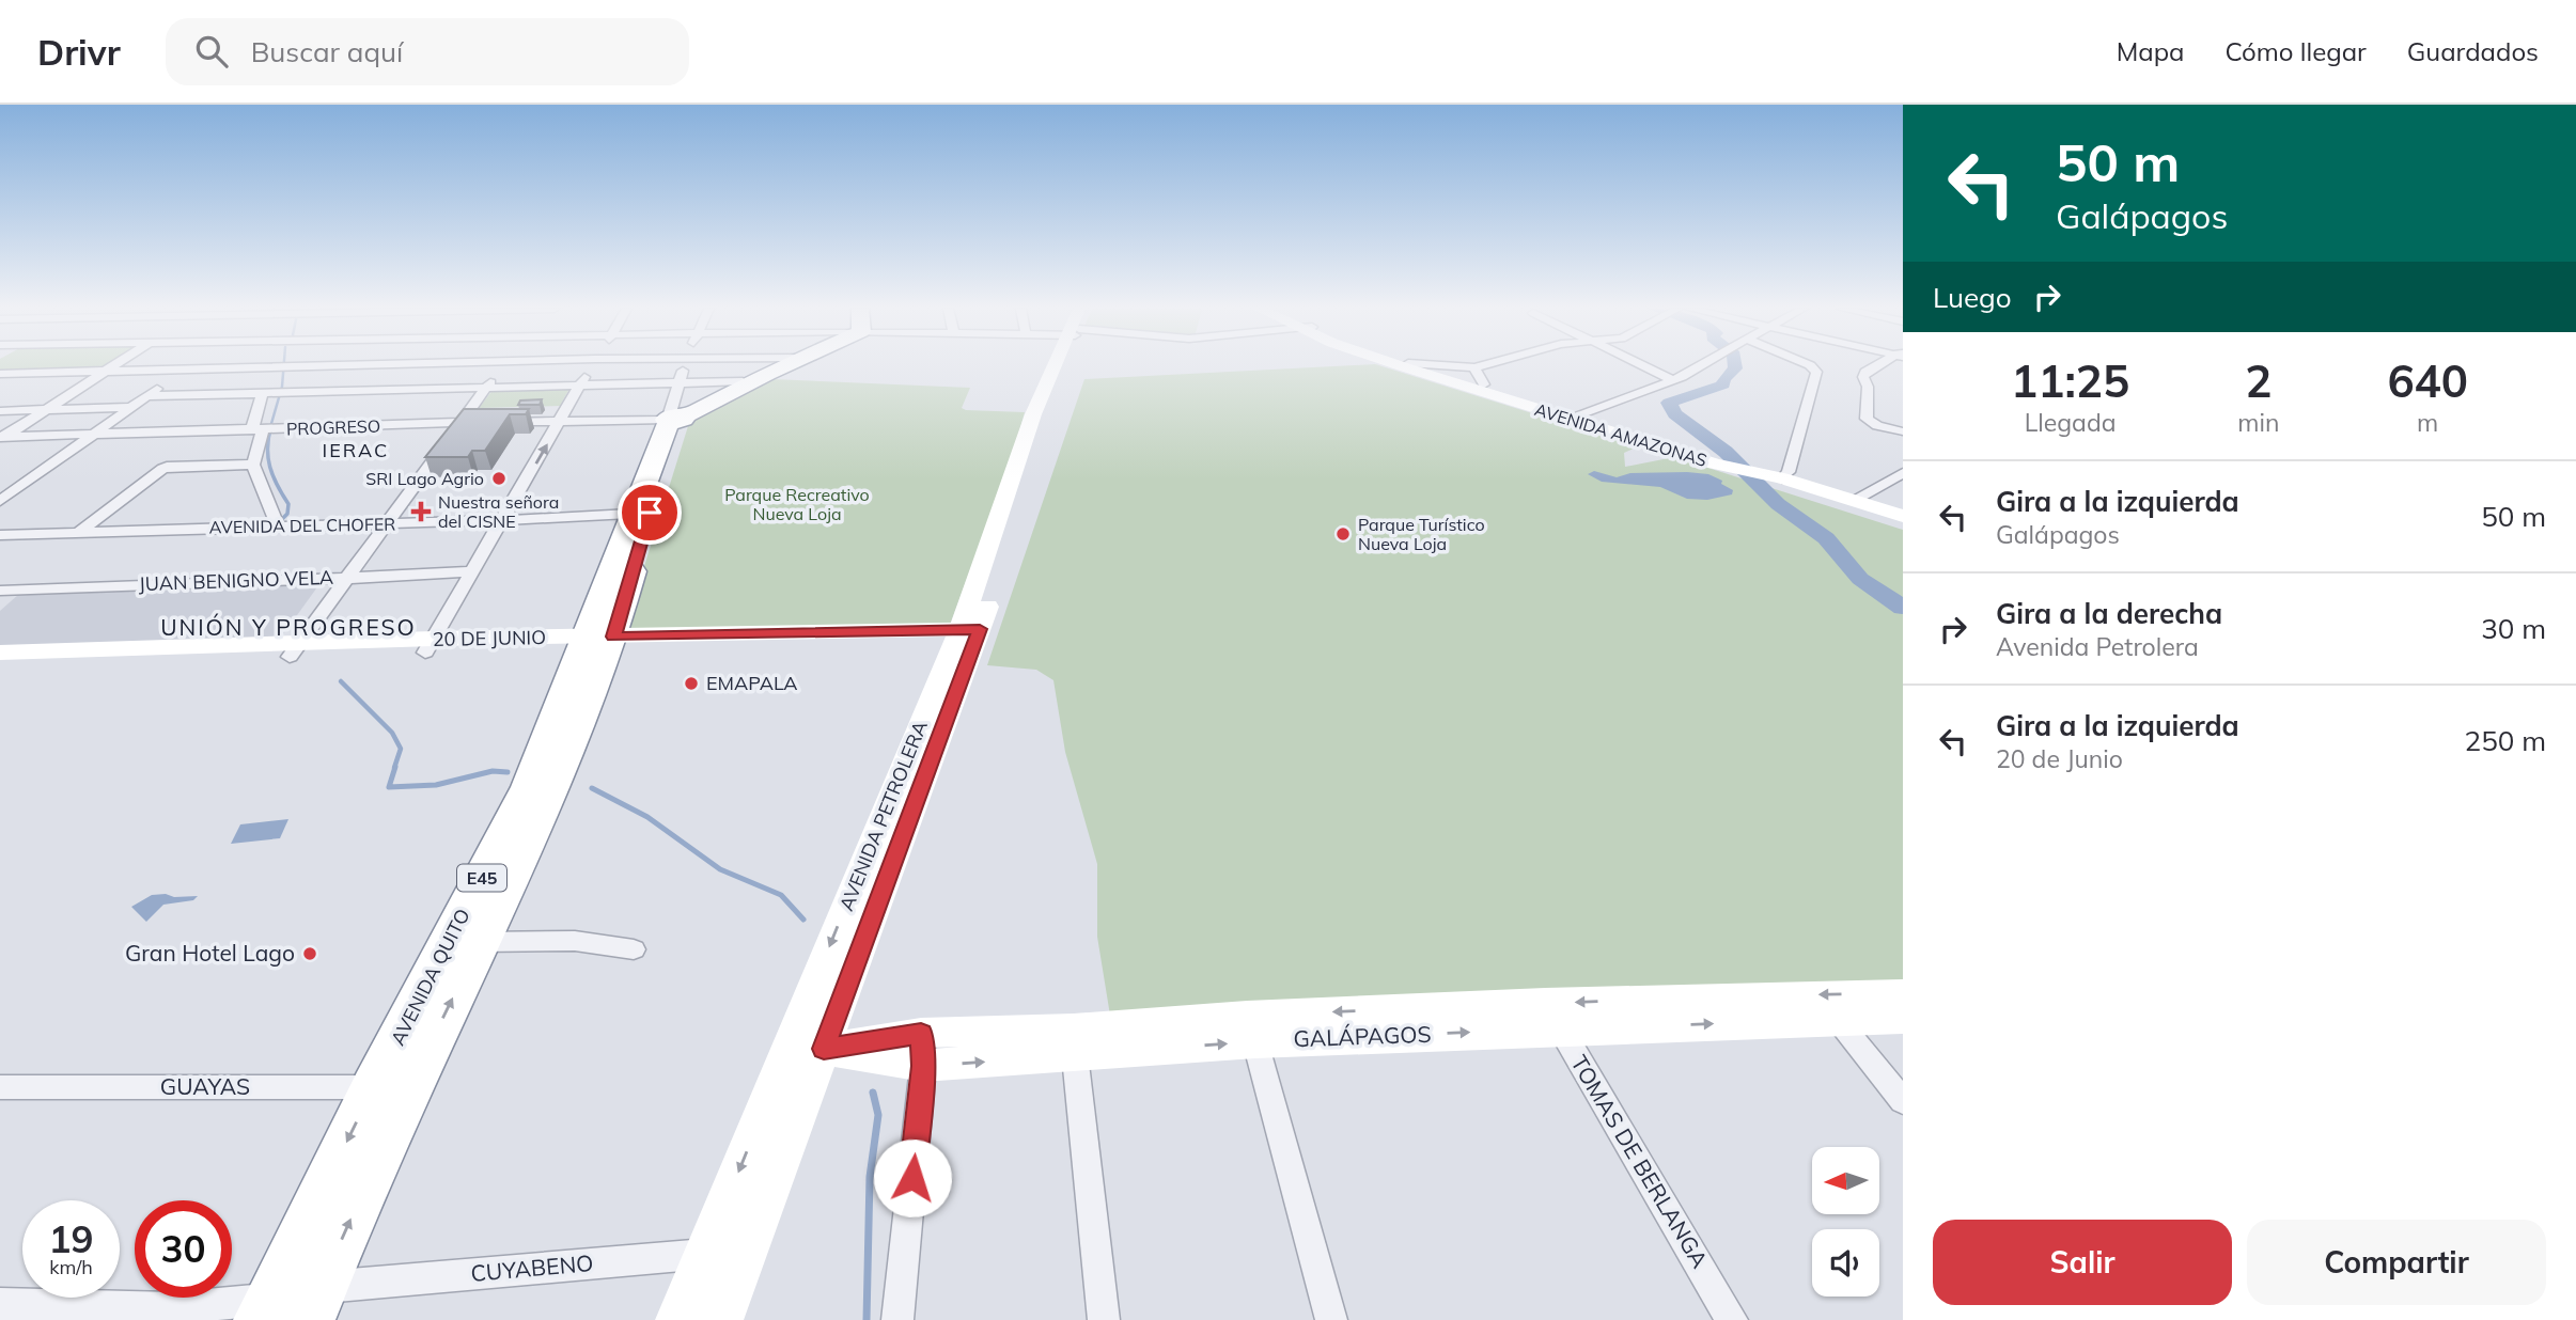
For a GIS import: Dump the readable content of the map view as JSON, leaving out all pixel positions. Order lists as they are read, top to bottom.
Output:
{
  "streets": {
    "highway": ["E45", "AVENIDA QUITO"],
    "main road": [
      "AVENIDA AMAZONAS",
      "20 DE JUNIO",
      "AVENIDA PETROLERA",
      "GALÁPAGOS"
    ],
    "street": [
      "PROGRESO",
      "AVENIDA DEL CHOFER",
      "JUAN BENIGNO VELA",
      "GUAYAS",
      "TOMAS DE BERLANGA",
      "CUYABENO"
    ]
  },
  "crossings": [
    ["PROGRESO", "AVENIDA QUITO"],
    ["AVENIDA DEL CHOFER", "AVENIDA QUITO"],
    ["20 DE JUNIO", "AVENIDA PETROLERA"],
    ["20 DE JUNIO", "AVENIDA QUITO"],
    ["AVENIDA PETROLERA", "GALÁPAGOS"],
    ["AVENIDA PETROLERA", "CUYABENO"],
    ["AVENIDA QUITO", "GUAYAS"],
    ["AVENIDA QUITO", "CUYABENO"],
    ["GALÁPAGOS", "TOMAS DE BERLANGA"]
  ],
  "districts": ["IERAC", "UNIÓN Y PROGRESO"],
  "parks": ["Parque Recreativo Nueva Loja"],
  "places": {
    "other": [
      "SRI Lago Agrio",
      "Parque Turístico Nueva Loja",
      "EMAPALA",
      "Gran Hotel Lago"
    ],
    "health": ["Nuestra señora del CISNE"]
  },
  "north": "left",
  "page": {
    "header": "Drivr",
    "search": "Buscar aquí",
    "nav": ["Mapa", "Cómo llegar", "Guardados"],
    "turn": ["50 m", "Galápagos"],
    "then": "Luego",
    "eta": [
      "11:25",
      "Llegada",
      "2",
      "min",
      "640",
      "m"
    ],
    "list": [
      {
        "name": "Gira a la izquierda",
        "note": "Galápagos",
        "value": "50 m"
      },
      {
        "name": "Gira a la derecha",
        "note": "Avenida Petrolera",
        "value": "30 m"
      },
      {
        "name": "Gira a la izquierda",
        "note": "20 de Junio",
        "value": "250 m"
      }
    ],
    "speed": "19 km/h",
    "limit": "30",
    "buttons": ["Salir", "Compartir"]
  }
}
